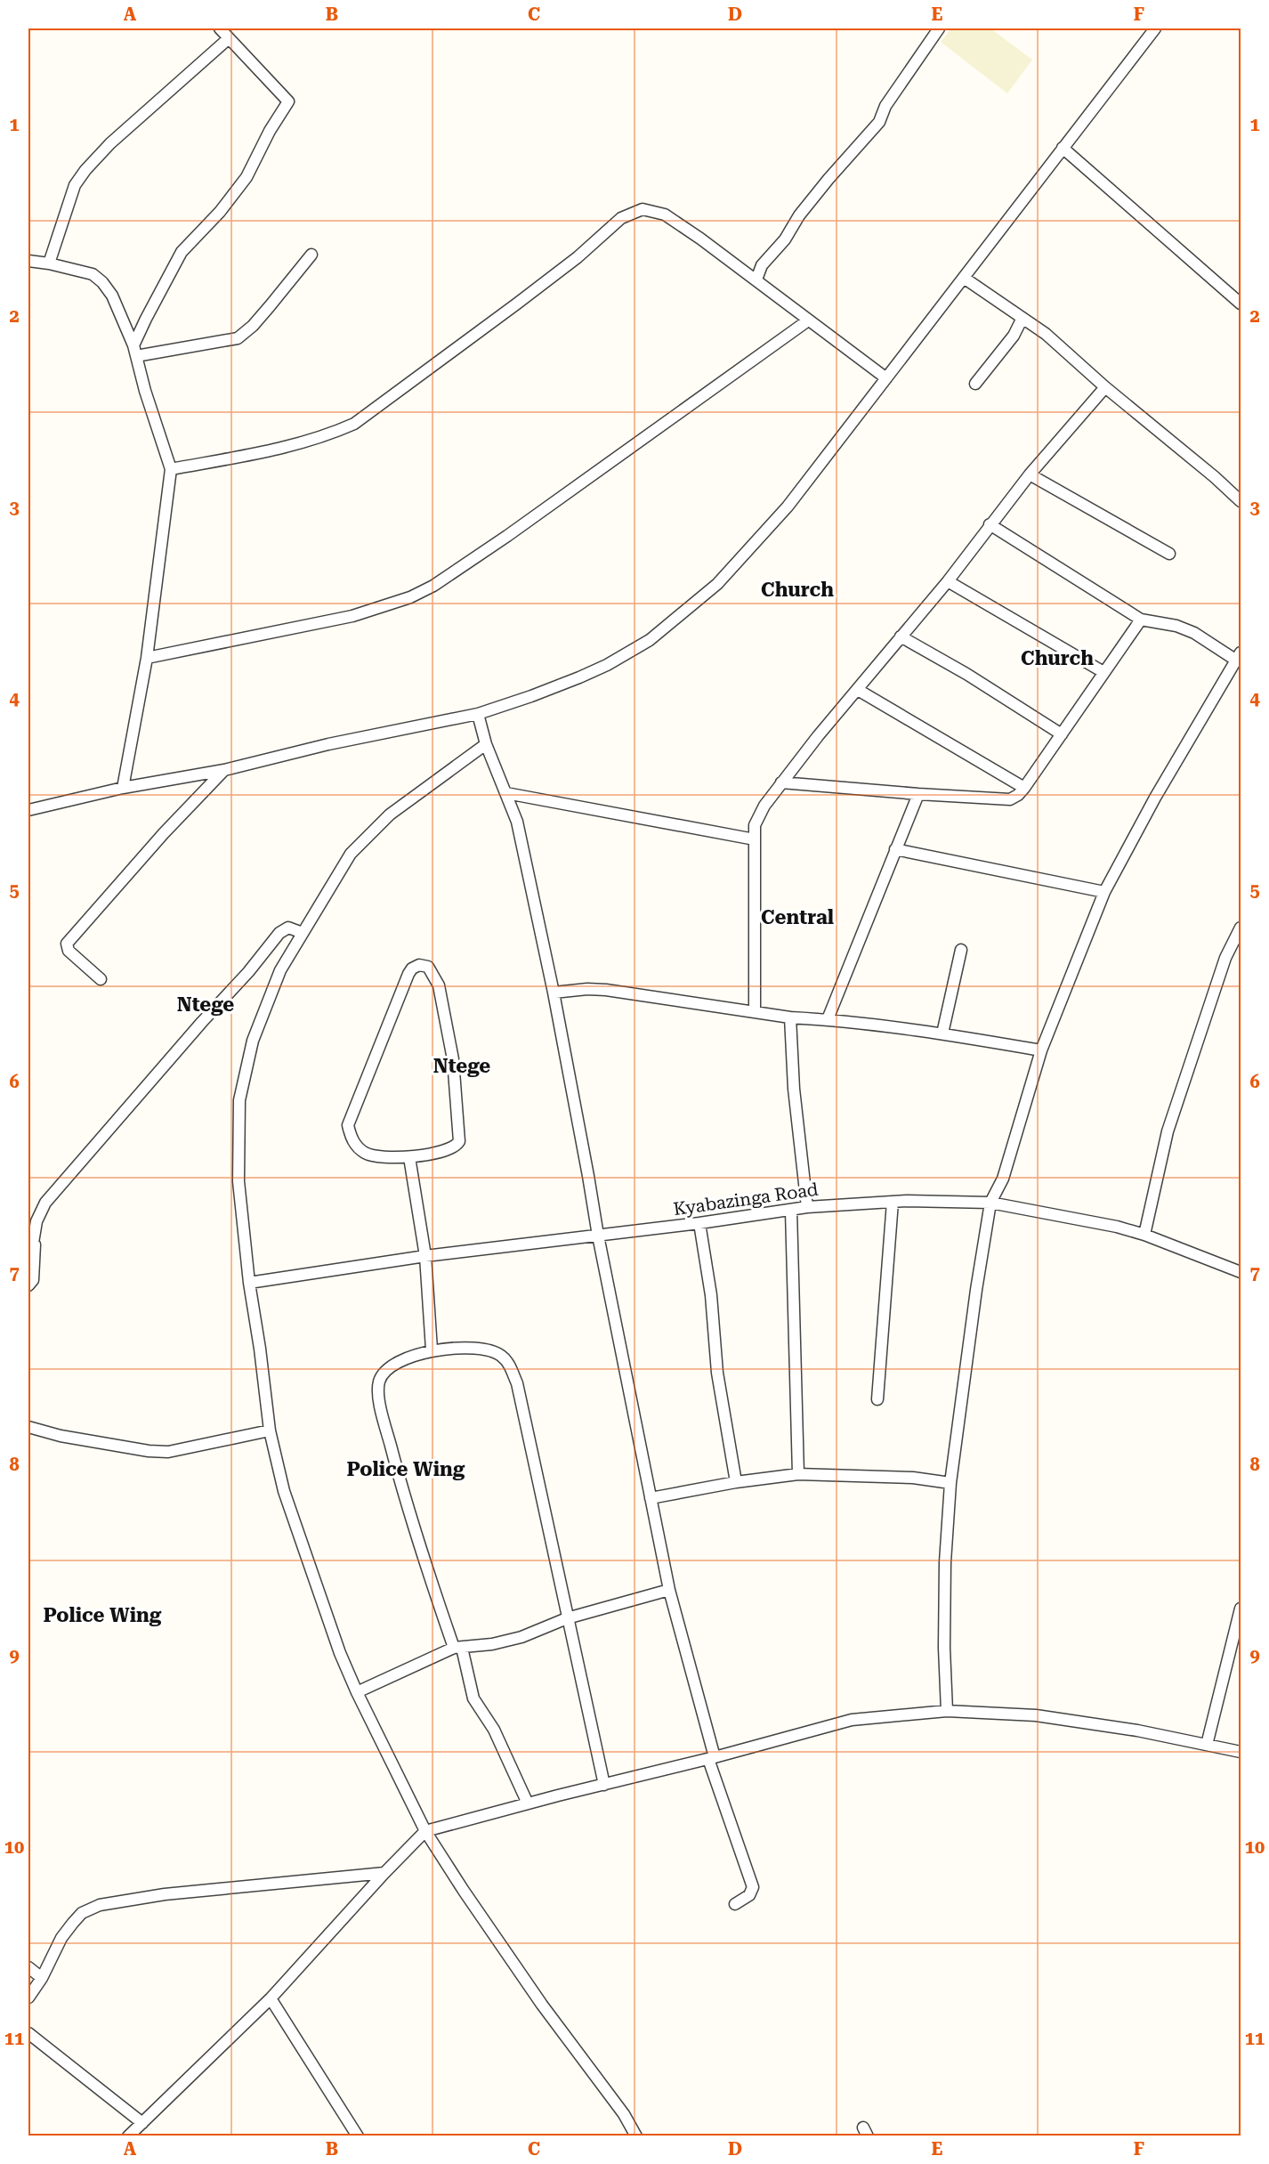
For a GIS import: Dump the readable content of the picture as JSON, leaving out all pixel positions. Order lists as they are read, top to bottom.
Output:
{
  "streets": {
    "street": ["Kyabazinga Road"]
  },
  "districts": [
    "Church",
    "Church",
    "Central",
    "Ntege",
    "Ntege",
    "Police Wing",
    "Police Wing"
  ],
  "grid": {
    "columns": [
      "A",
      "B",
      "C",
      "D",
      "E",
      "F"
    ],
    "rows": [
      "1",
      "2",
      "3",
      "4",
      "5",
      "6",
      "7",
      "8",
      "9",
      "10",
      "11"
    ]
  }
}
